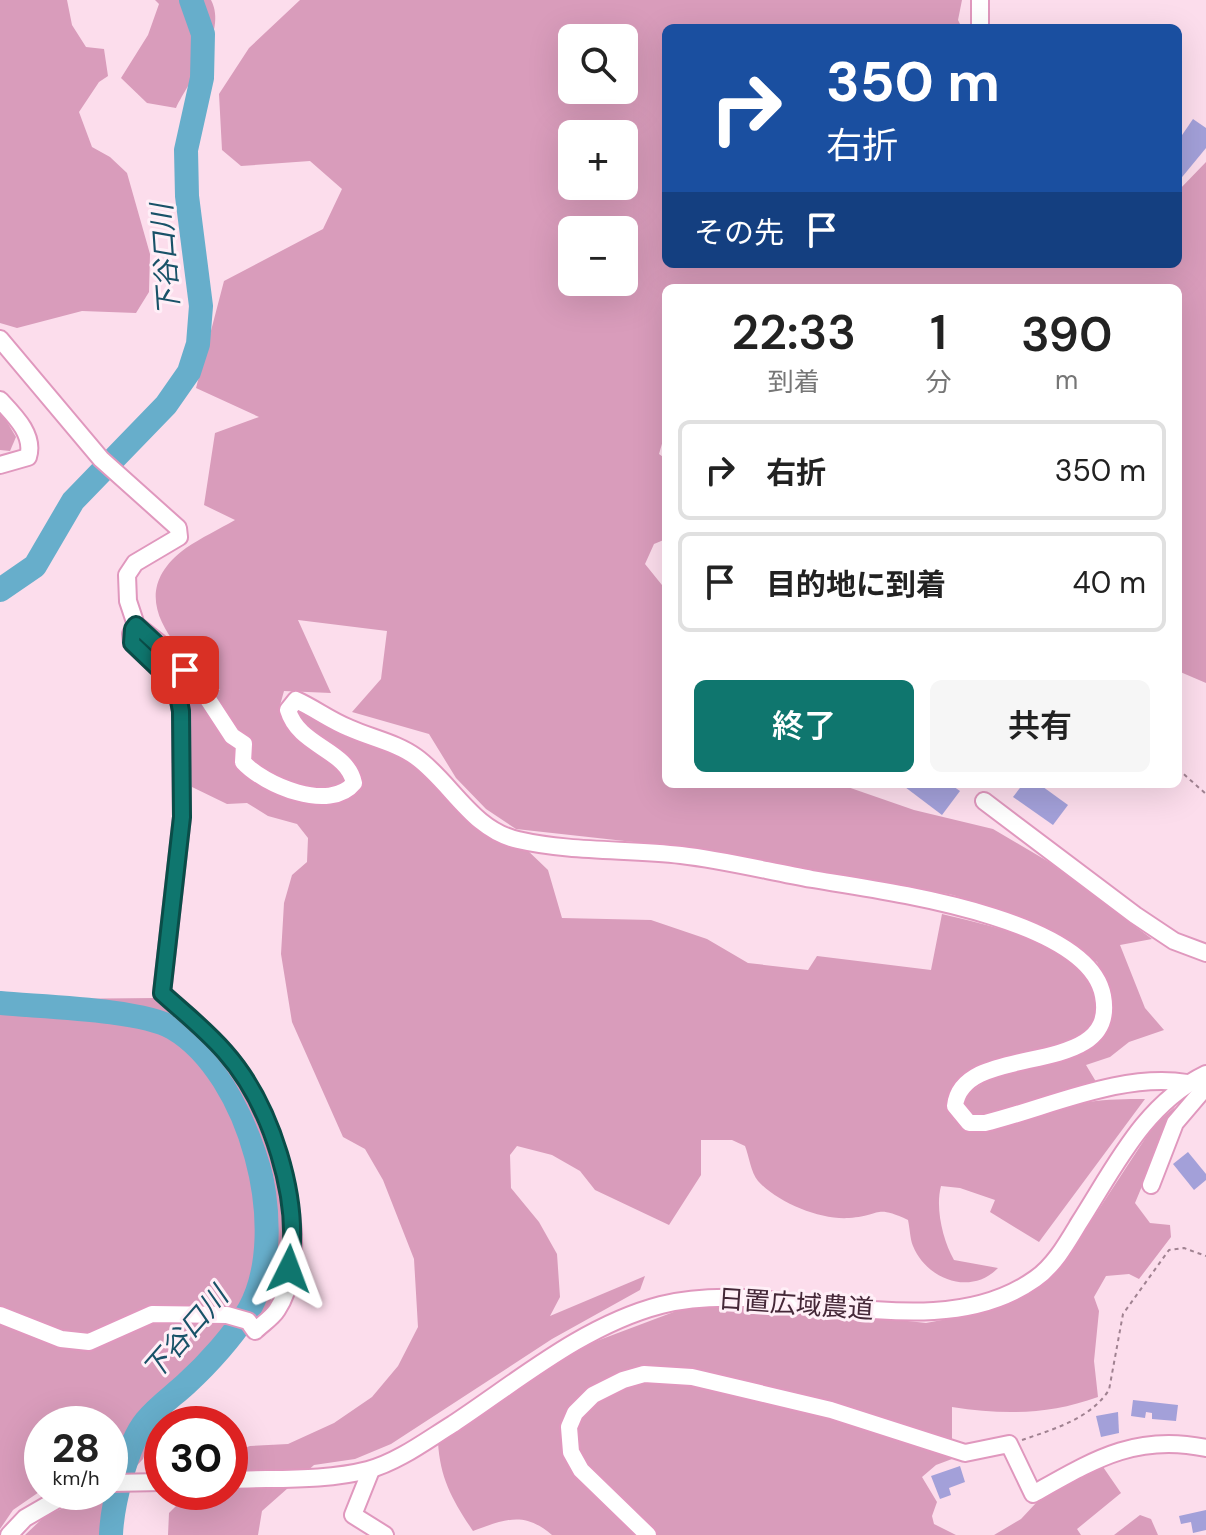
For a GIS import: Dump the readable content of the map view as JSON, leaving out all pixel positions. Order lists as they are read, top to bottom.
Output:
{
  "streets": {
    "street": ["日置広域農道"]
  },
  "water": ["下谷口川"],
  "page": {
    "map_buttons": ["+", "−"],
    "turn": ["350 m", "右折"],
    "then": "その先",
    "eta": [
      "22:33",
      "到着",
      "1",
      "分",
      "390",
      "m"
    ],
    "list": [
      {
        "name": "右折",
        "value": "350 m"
      },
      {
        "name": "目的地に到着",
        "value": "40 m"
      }
    ],
    "buttons": ["終了", "共有"],
    "speed": "28 km/h",
    "limit": "30"
  }
}
